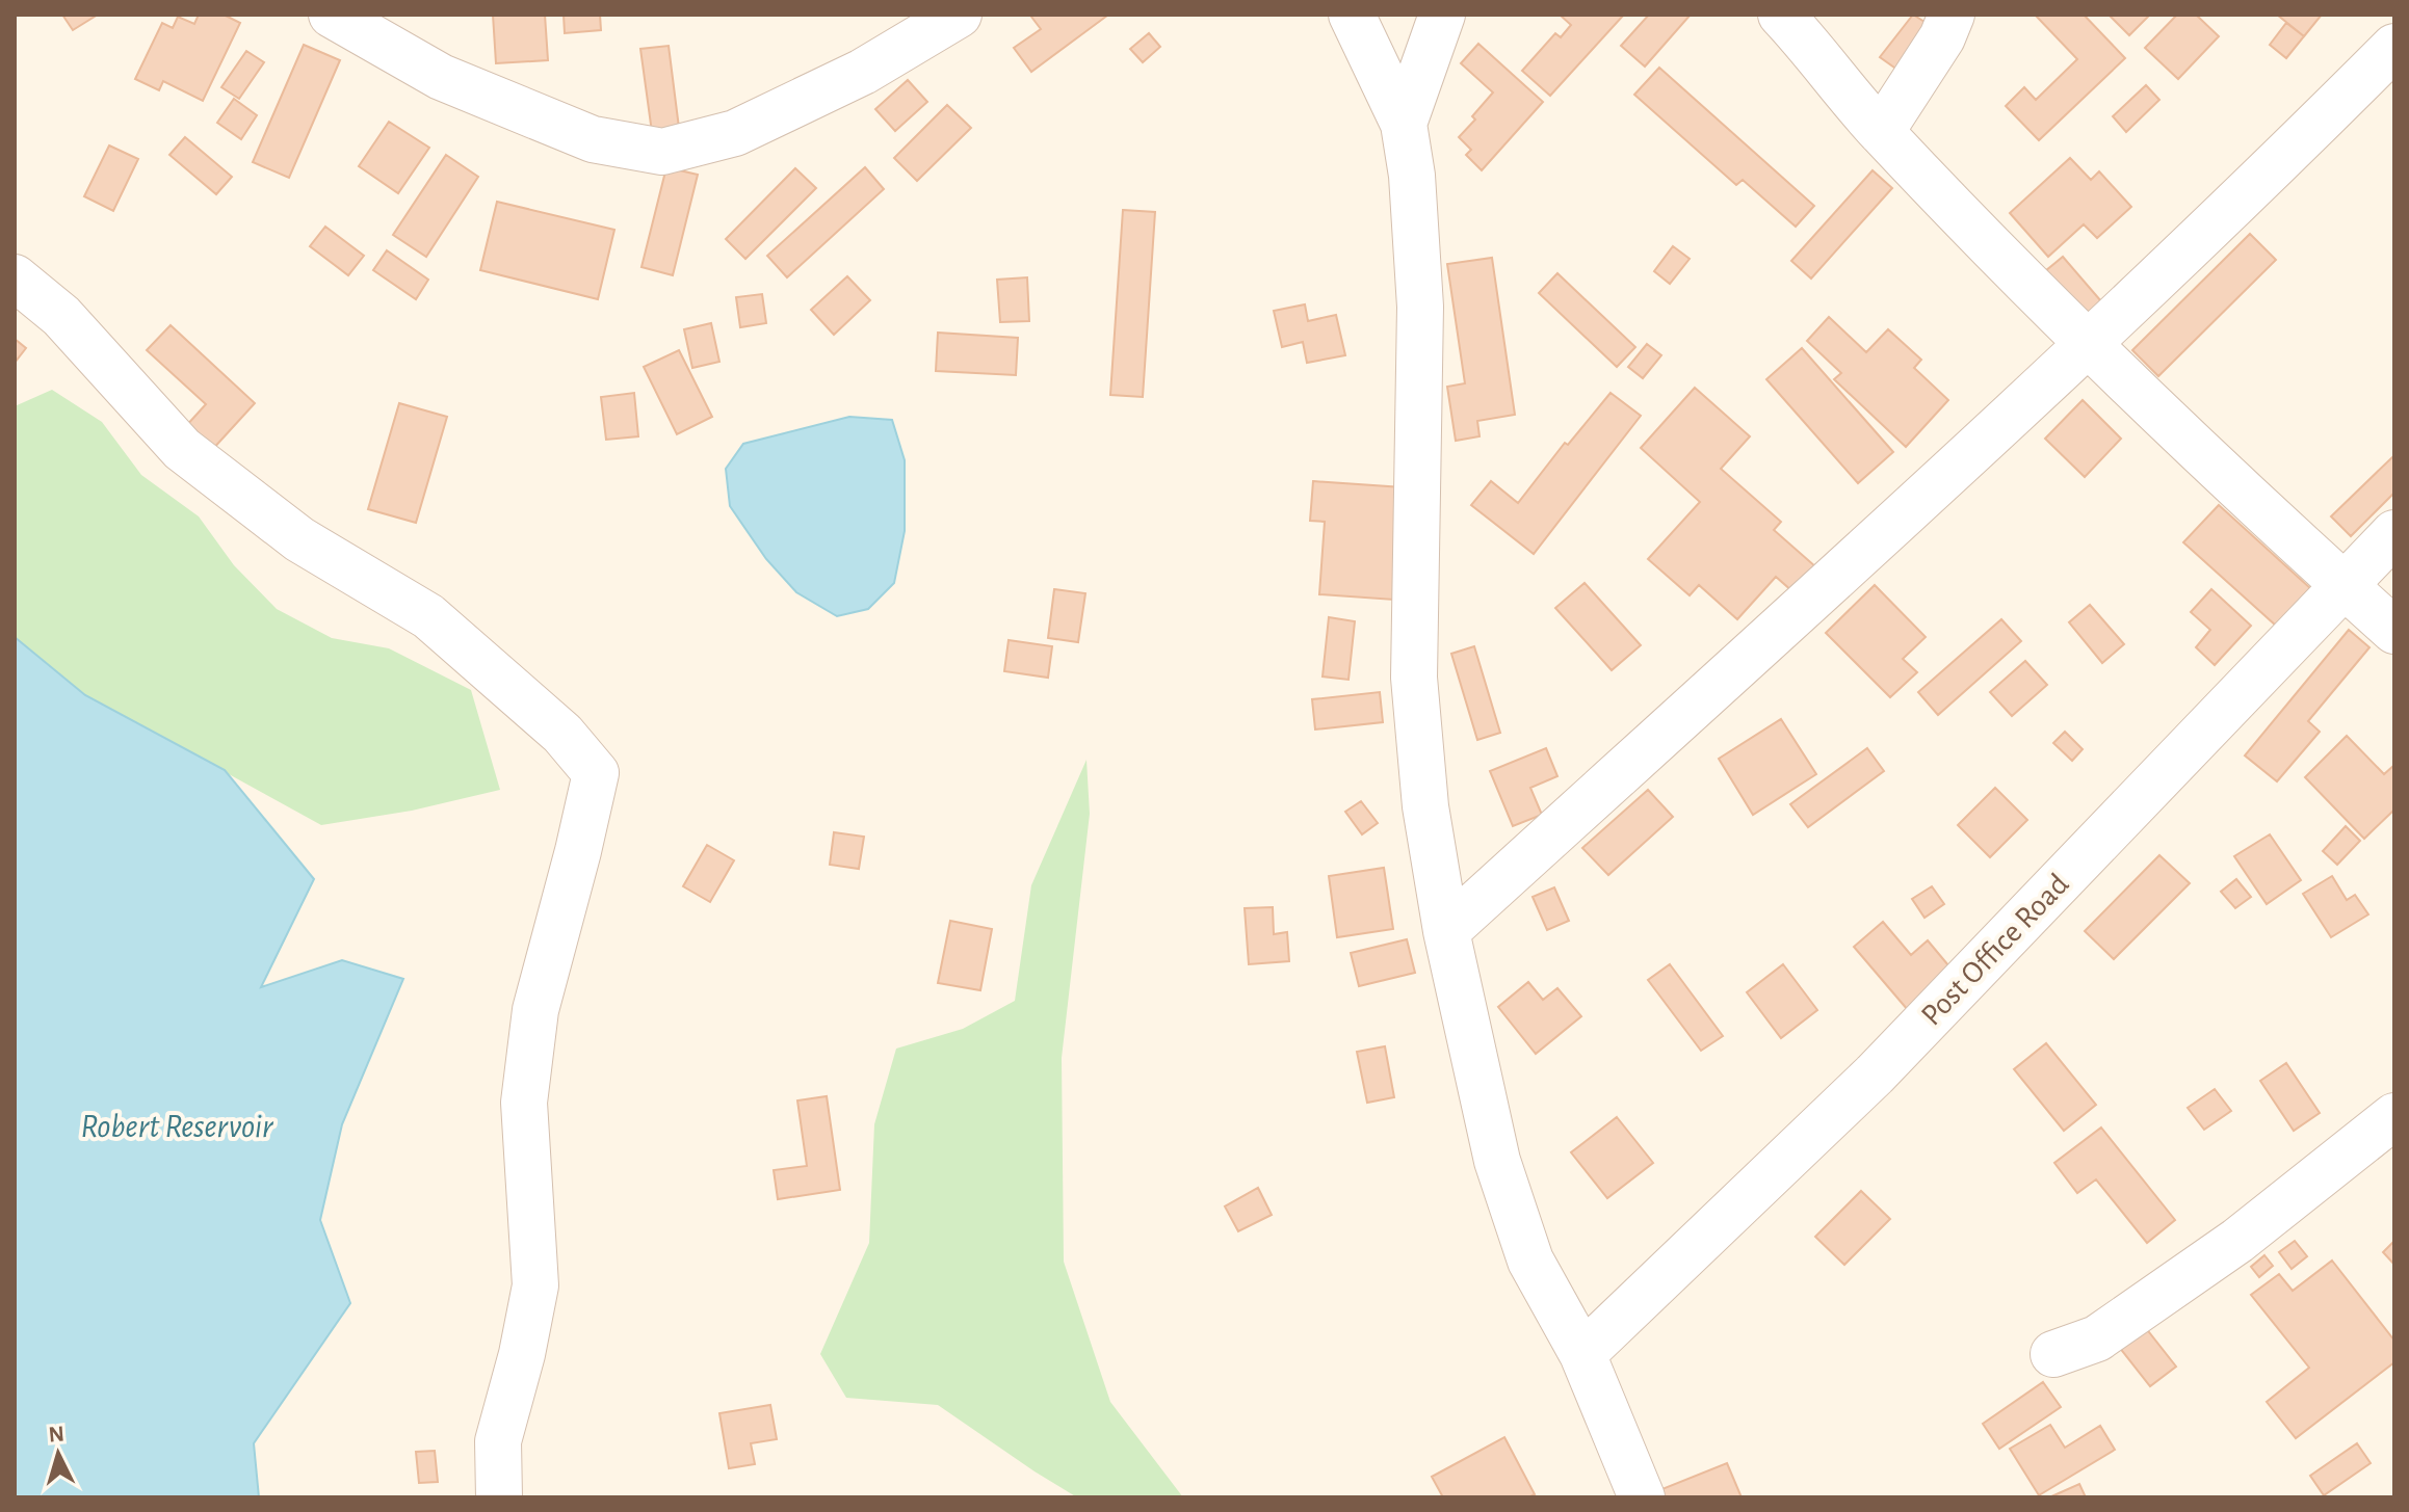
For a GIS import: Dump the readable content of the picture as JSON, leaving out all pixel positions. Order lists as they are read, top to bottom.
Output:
{
  "streets": {
    "street": ["Post Office Road"]
  },
  "water": ["Robert Reservoir"],
  "north": "top"
}
